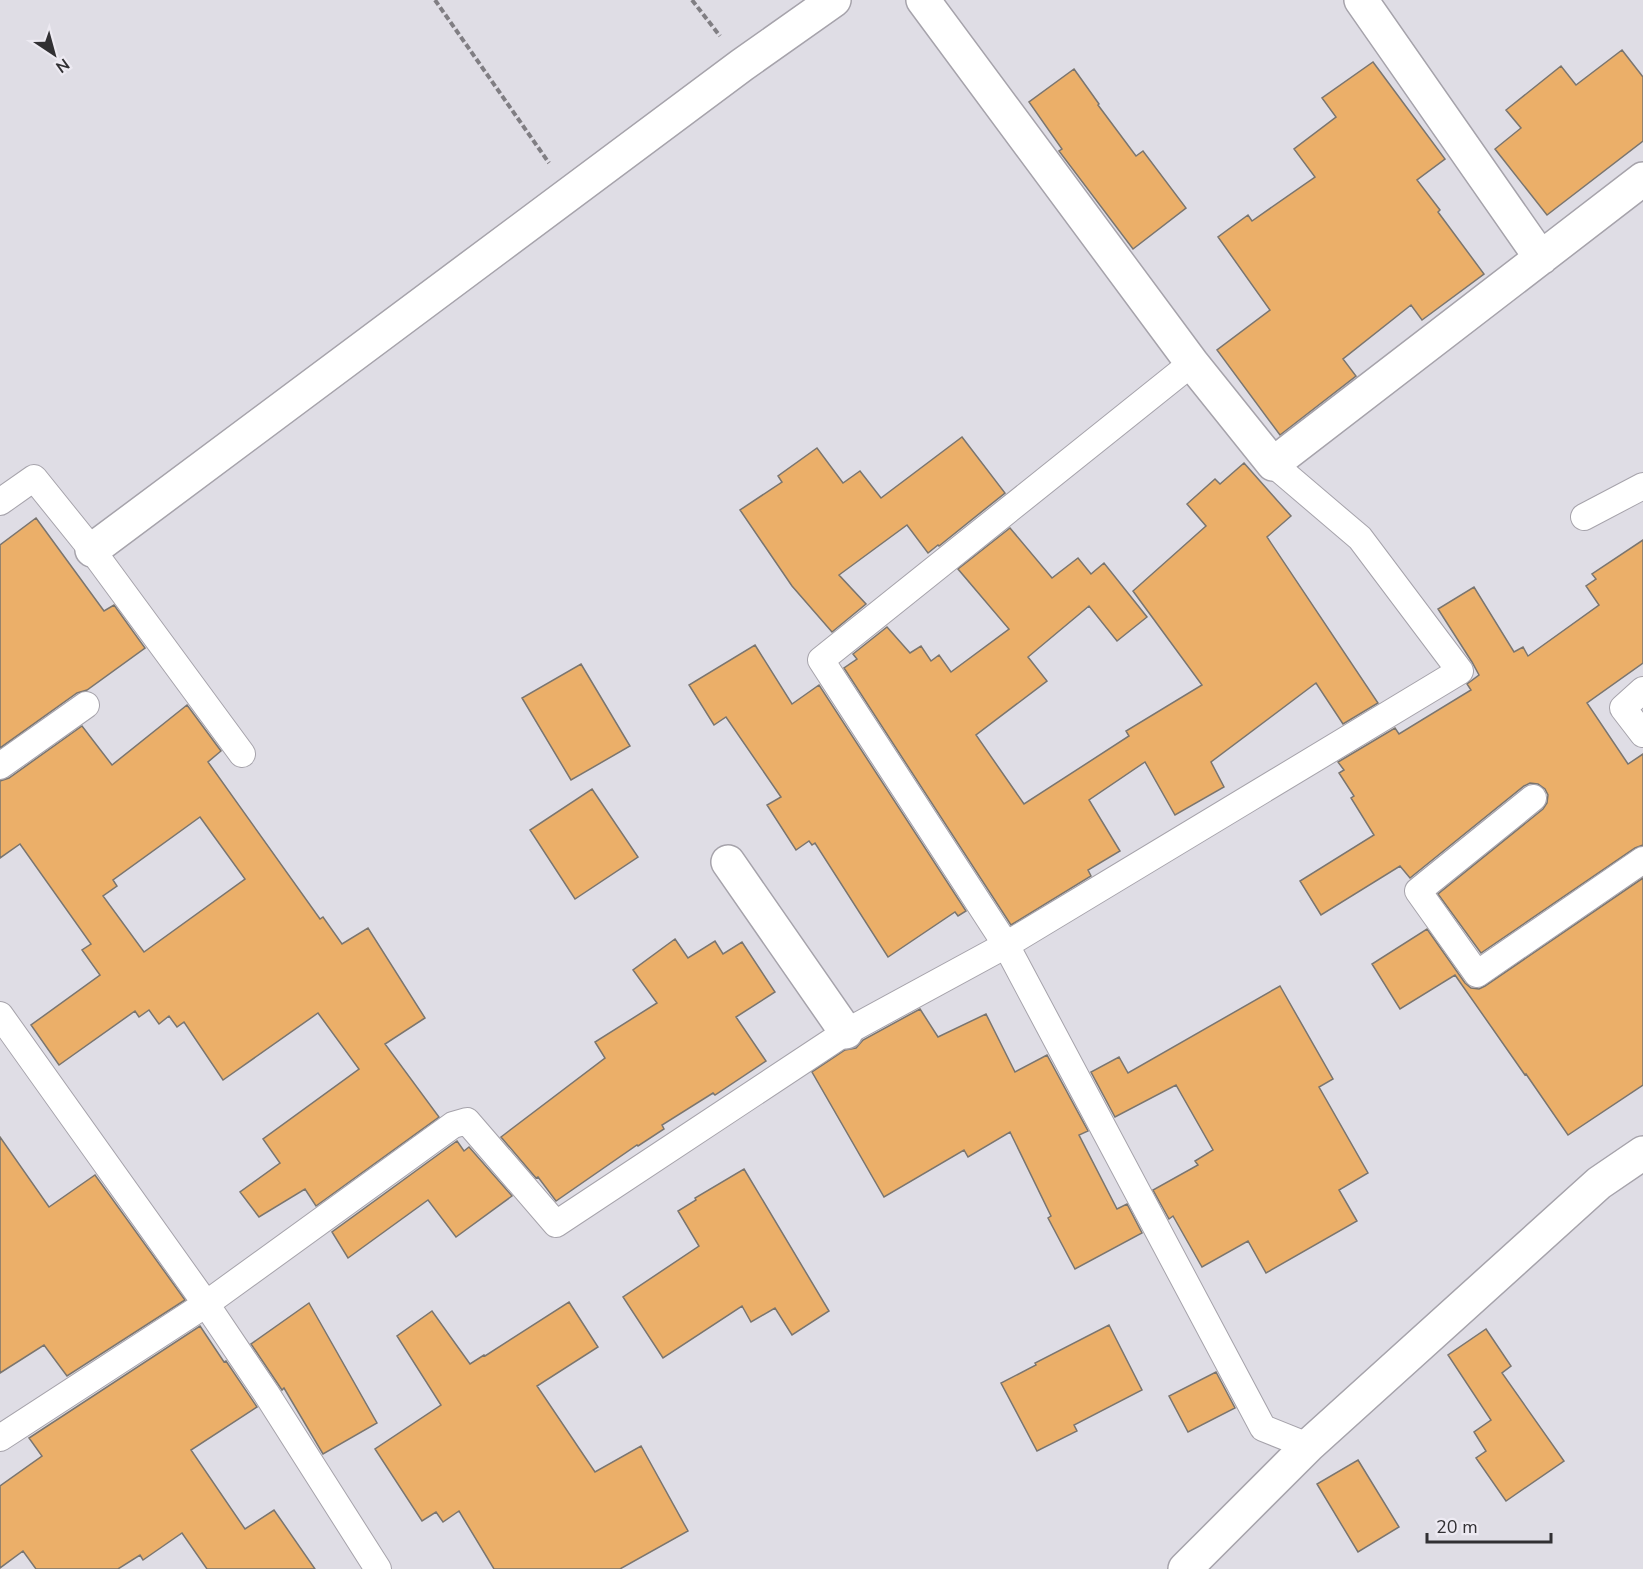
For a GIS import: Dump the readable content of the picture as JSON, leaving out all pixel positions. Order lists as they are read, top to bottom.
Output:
{
  "scale_bar": "20 m",
  "north": "bottom right"
}
